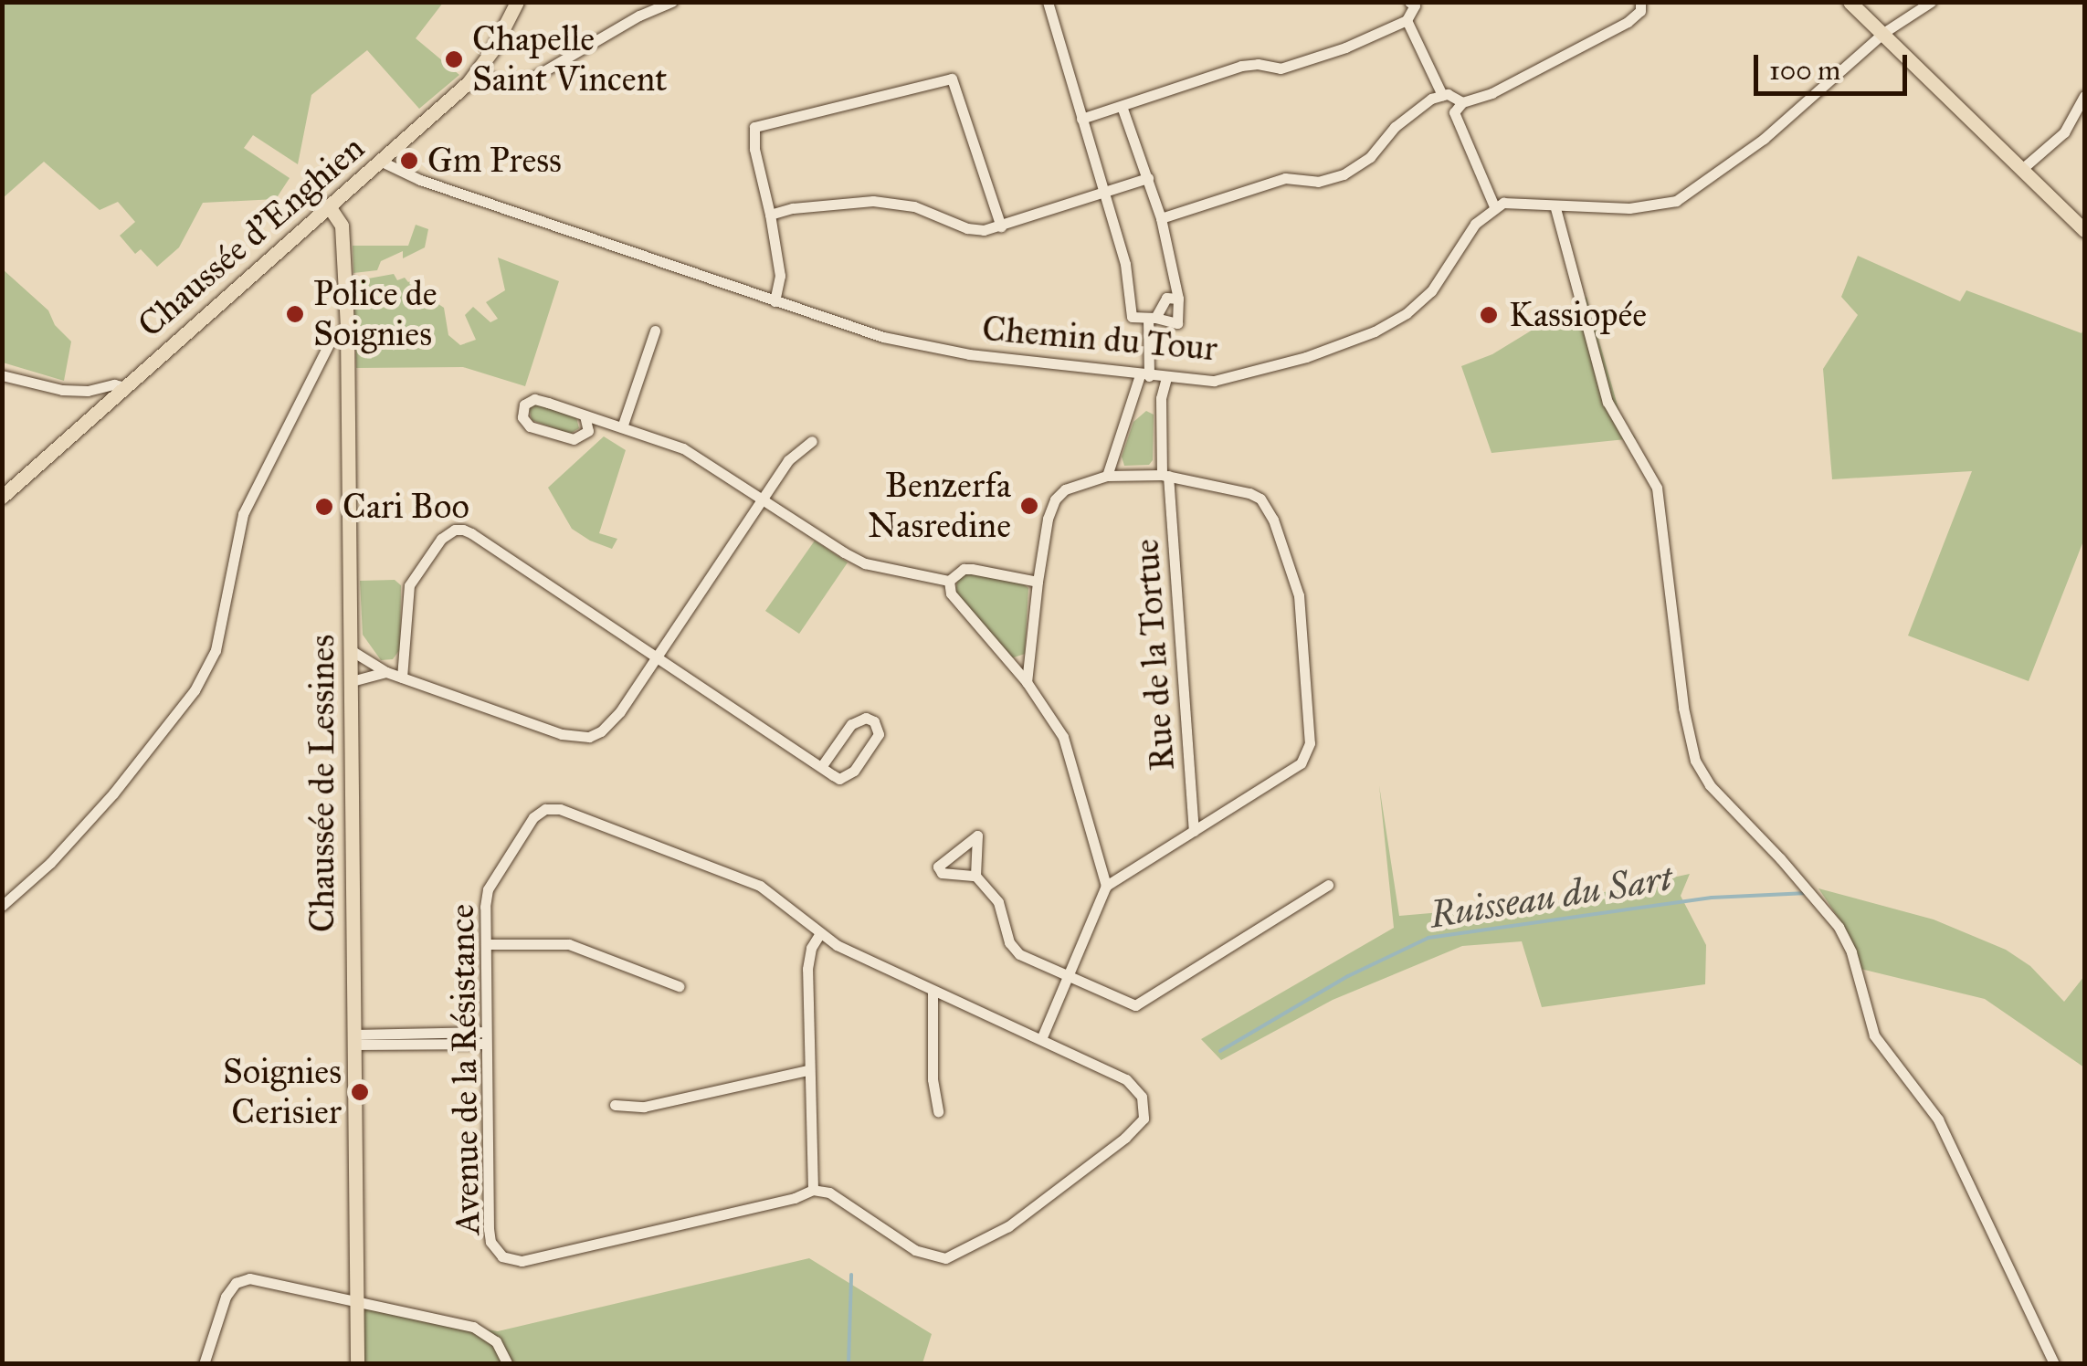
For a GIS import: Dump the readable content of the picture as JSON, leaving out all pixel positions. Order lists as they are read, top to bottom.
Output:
{
  "streets": {
    "main road": ["Chaussée d'Enghien", "Chaussée de Lessines"],
    "street": ["Chemin du Tour", "Rue de la Tortue", "Avenue de la Résistance"]
  },
  "crossings": [
    ["Chaussée d'Enghien", "Chemin du Tour"],
    ["Chaussée d'Enghien", "Chaussée de Lessines"],
    ["Chemin du Tour", "Rue de la Tortue"],
    ["Chaussée de Lessines", "Avenue de la Résistance"]
  ],
  "water": ["Ruisseau du Sart"],
  "places": [
    "Chapelle Saint Vincent",
    "Gm Press",
    "Police de Soignies",
    "Kassiopée",
    "Benzerfa Nasredine",
    "Cari Boo",
    "Soignies Cerisier"
  ],
  "scale_bar": "100 m"
}
